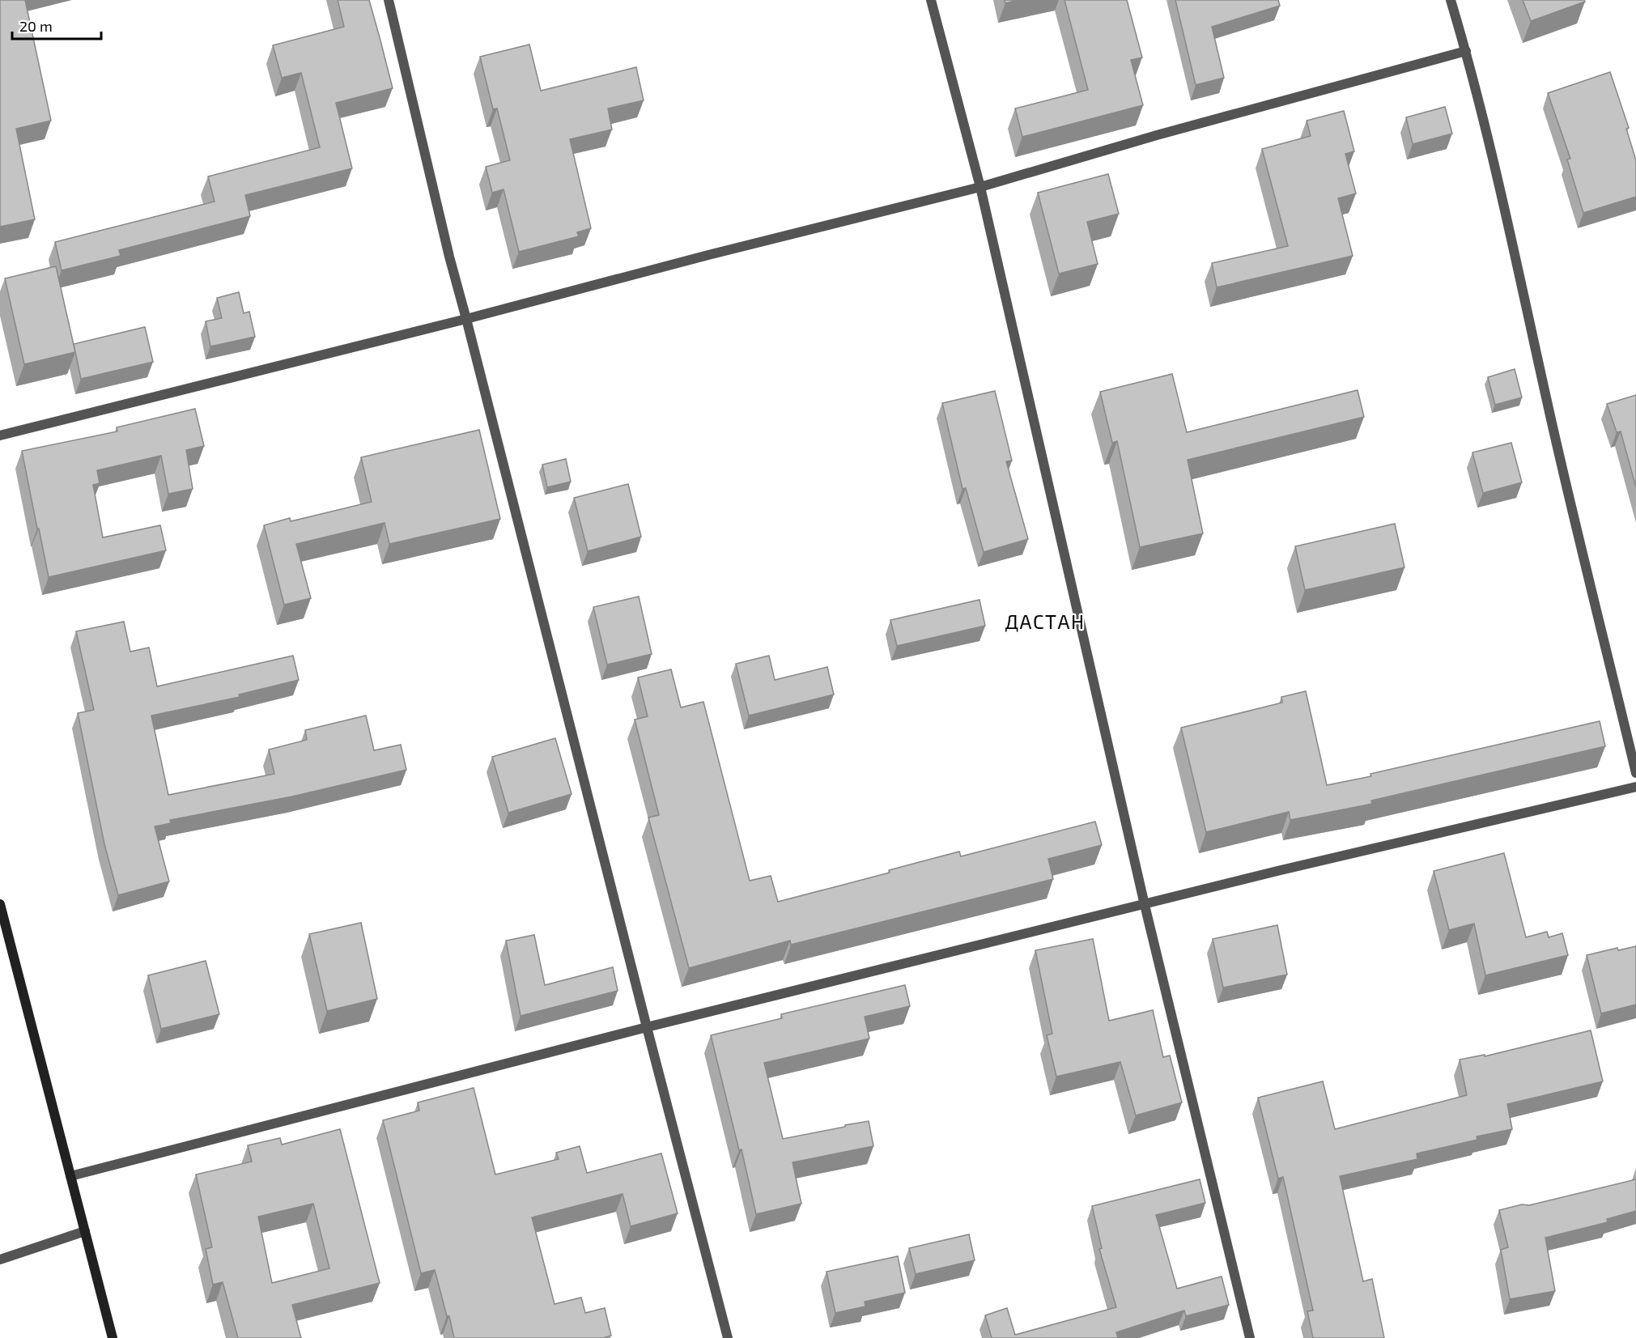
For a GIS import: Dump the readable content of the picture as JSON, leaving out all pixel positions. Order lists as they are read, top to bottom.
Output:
{
  "districts": ["ДАСТАН"],
  "scale_bar": "20 m"
}
